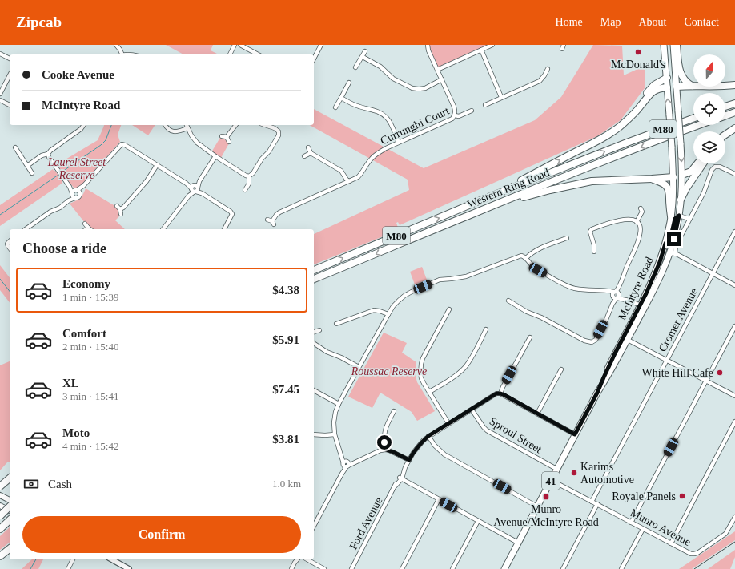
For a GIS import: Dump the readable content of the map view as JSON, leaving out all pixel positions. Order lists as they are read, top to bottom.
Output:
{
  "streets": {
    "highway": ["M80", "Western Ring Road"],
    "main road": ["McIntyre Road", "41"],
    "street": [
      "Currunghi Court",
      "Cromer Avenue",
      "Sproul Street",
      "Ford Avenue",
      "Munro Avenue"
    ]
  },
  "crossings": [
    ["McIntyre Road", "Sproul Street"],
    ["McIntyre Road", "41"],
    ["McIntyre Road", "Munro Avenue"],
    ["Cromer Avenue", "Munro Avenue"],
    ["Sproul Street", "Ford Avenue"]
  ],
  "parks": ["Laurel Street Reserve", "Roussac Reserve"],
  "places": {
    "other": [
      "McDonald's",
      "White Hill Cafe",
      "Karims Automotive",
      "Royale Panels"
    ],
    "transit": ["Munro Avenue/McIntyre Road"]
  },
  "north": "top",
  "page": {
    "header": "Zipcab",
    "nav": [
      "Home",
      "Map",
      "About",
      "Contact"
    ],
    "banner": ["Cooke Avenue", "McIntyre Road"],
    "heading": "Choose a ride",
    "list": [
      {
        "name": "Economy",
        "note": "1 min · 15:39",
        "value": "$4.38"
      },
      {
        "name": "Comfort",
        "note": "2 min · 15:40",
        "value": "$5.91"
      },
      {
        "name": "XL",
        "note": "3 min · 15:41",
        "value": "$7.45"
      },
      {
        "name": "Moto",
        "note": "4 min · 15:42",
        "value": "$3.81"
      }
    ],
    "pay": ["Cash", "1.0 km"],
    "buttons": "Confirm"
  }
}
